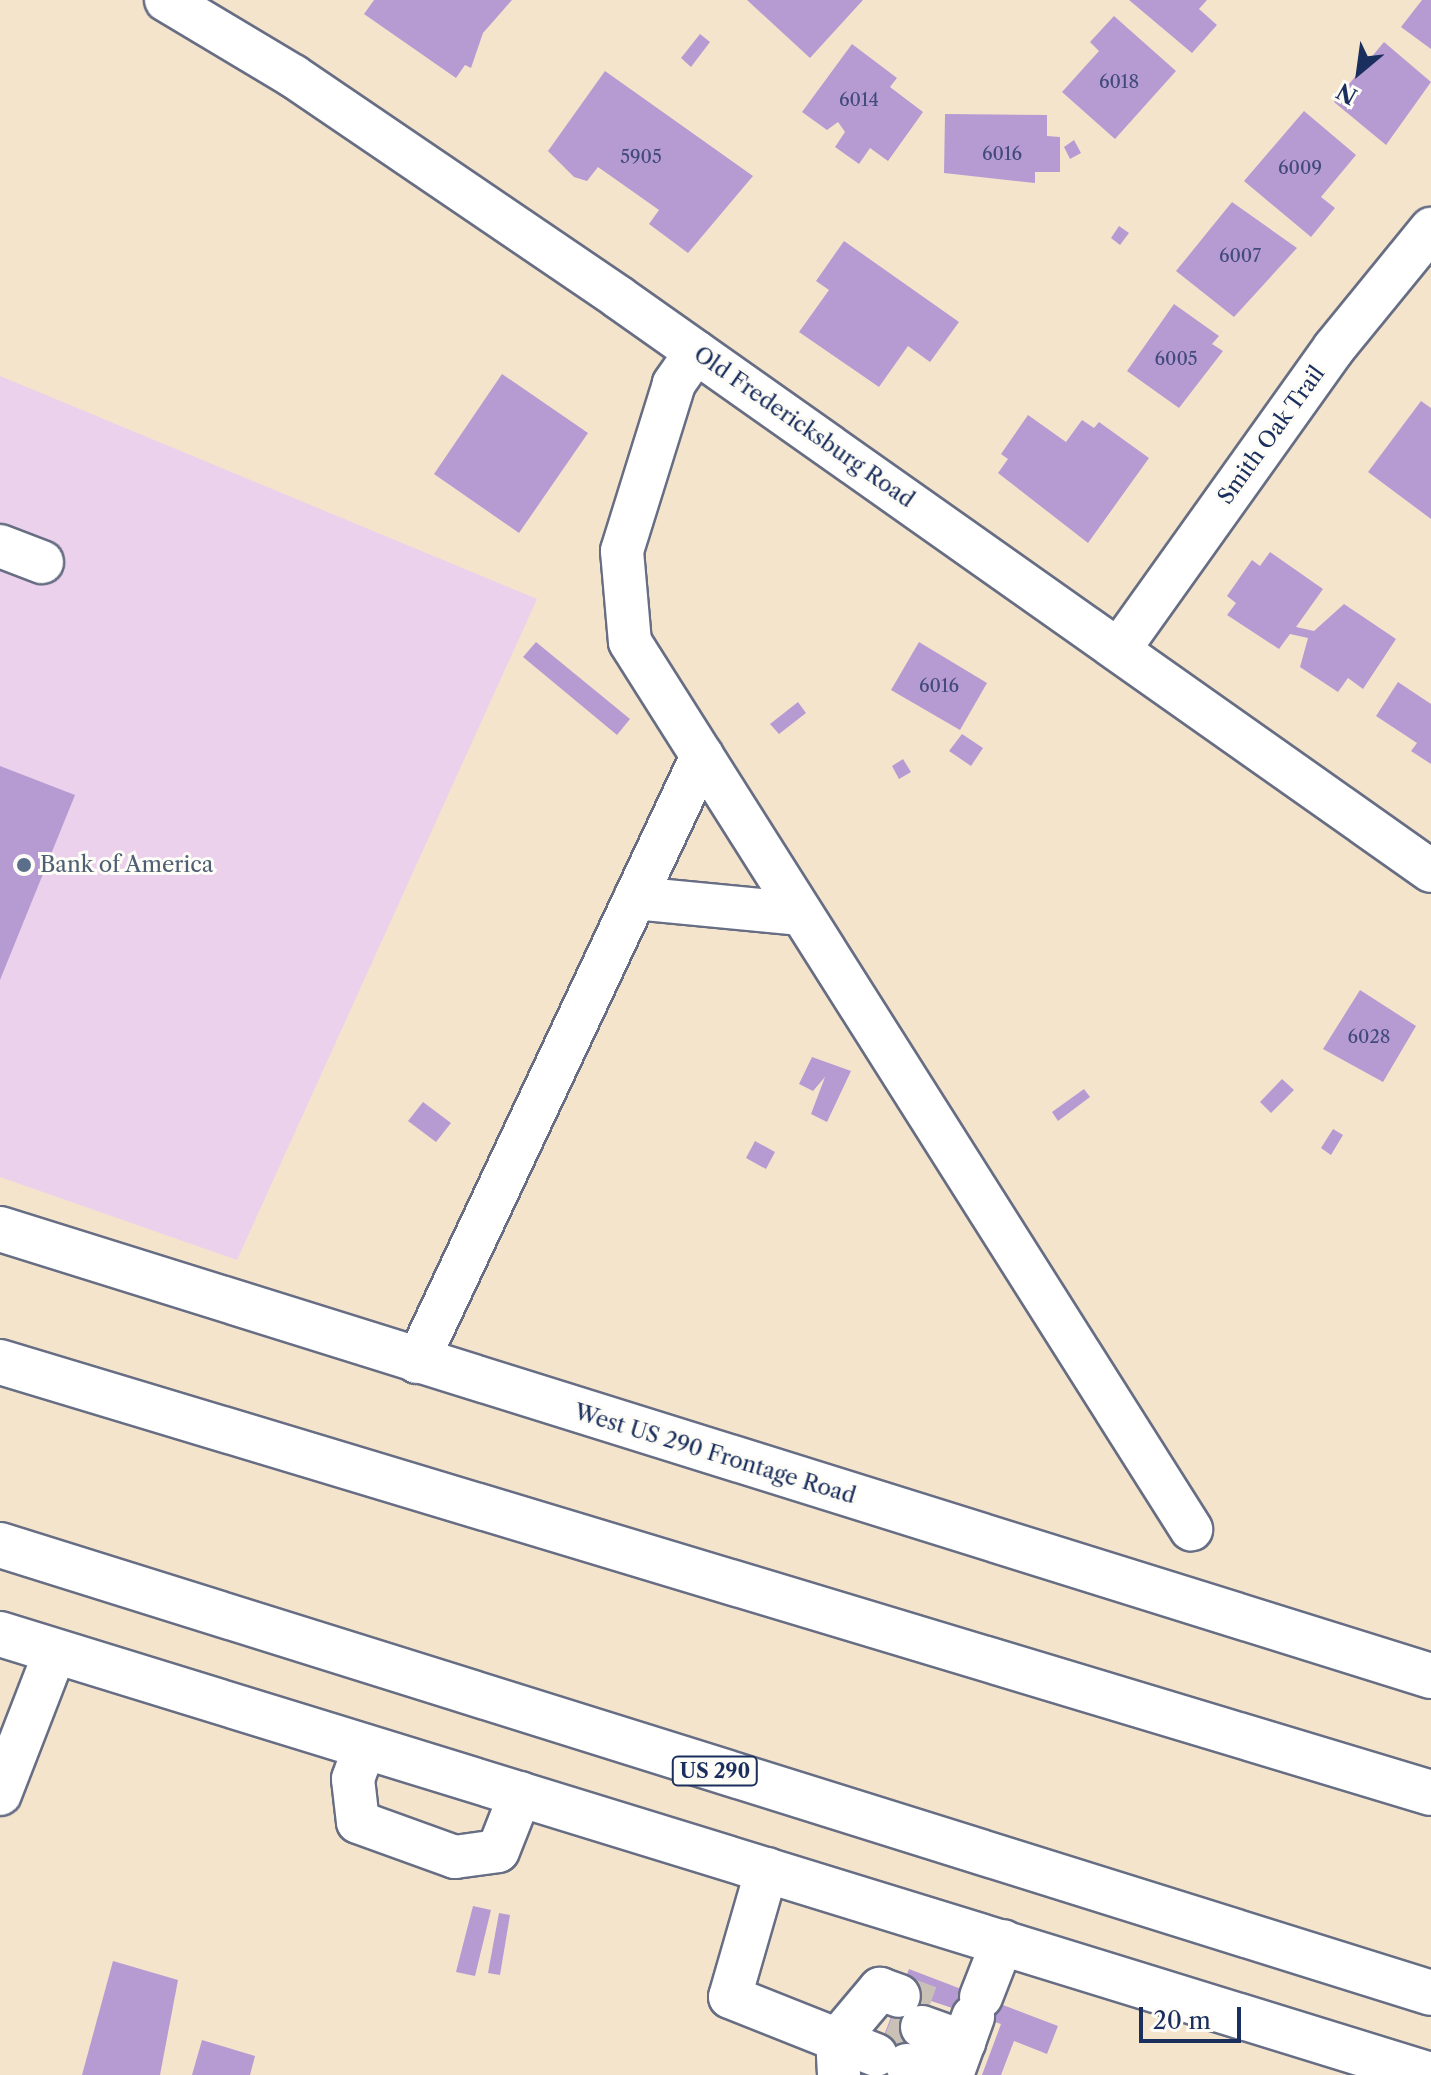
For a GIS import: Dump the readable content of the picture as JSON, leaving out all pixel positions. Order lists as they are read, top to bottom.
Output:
{
  "streets": {
    "main road": ["West US 290 Frontage Road", "US 290"],
    "street": ["Old Fredericksburg Road", "Smith Oak Trail"]
  },
  "crossings": [
    ["Old Fredericksburg Road", "Smith Oak Trail"]
  ],
  "places": ["Bank of America"],
  "house_numbers": [
    "6018",
    "6014",
    "6016",
    "5905",
    "6009",
    "6007",
    "6005",
    "6016",
    "6028"
  ],
  "scale_bar": "20 m",
  "north": "bottom left"
}
